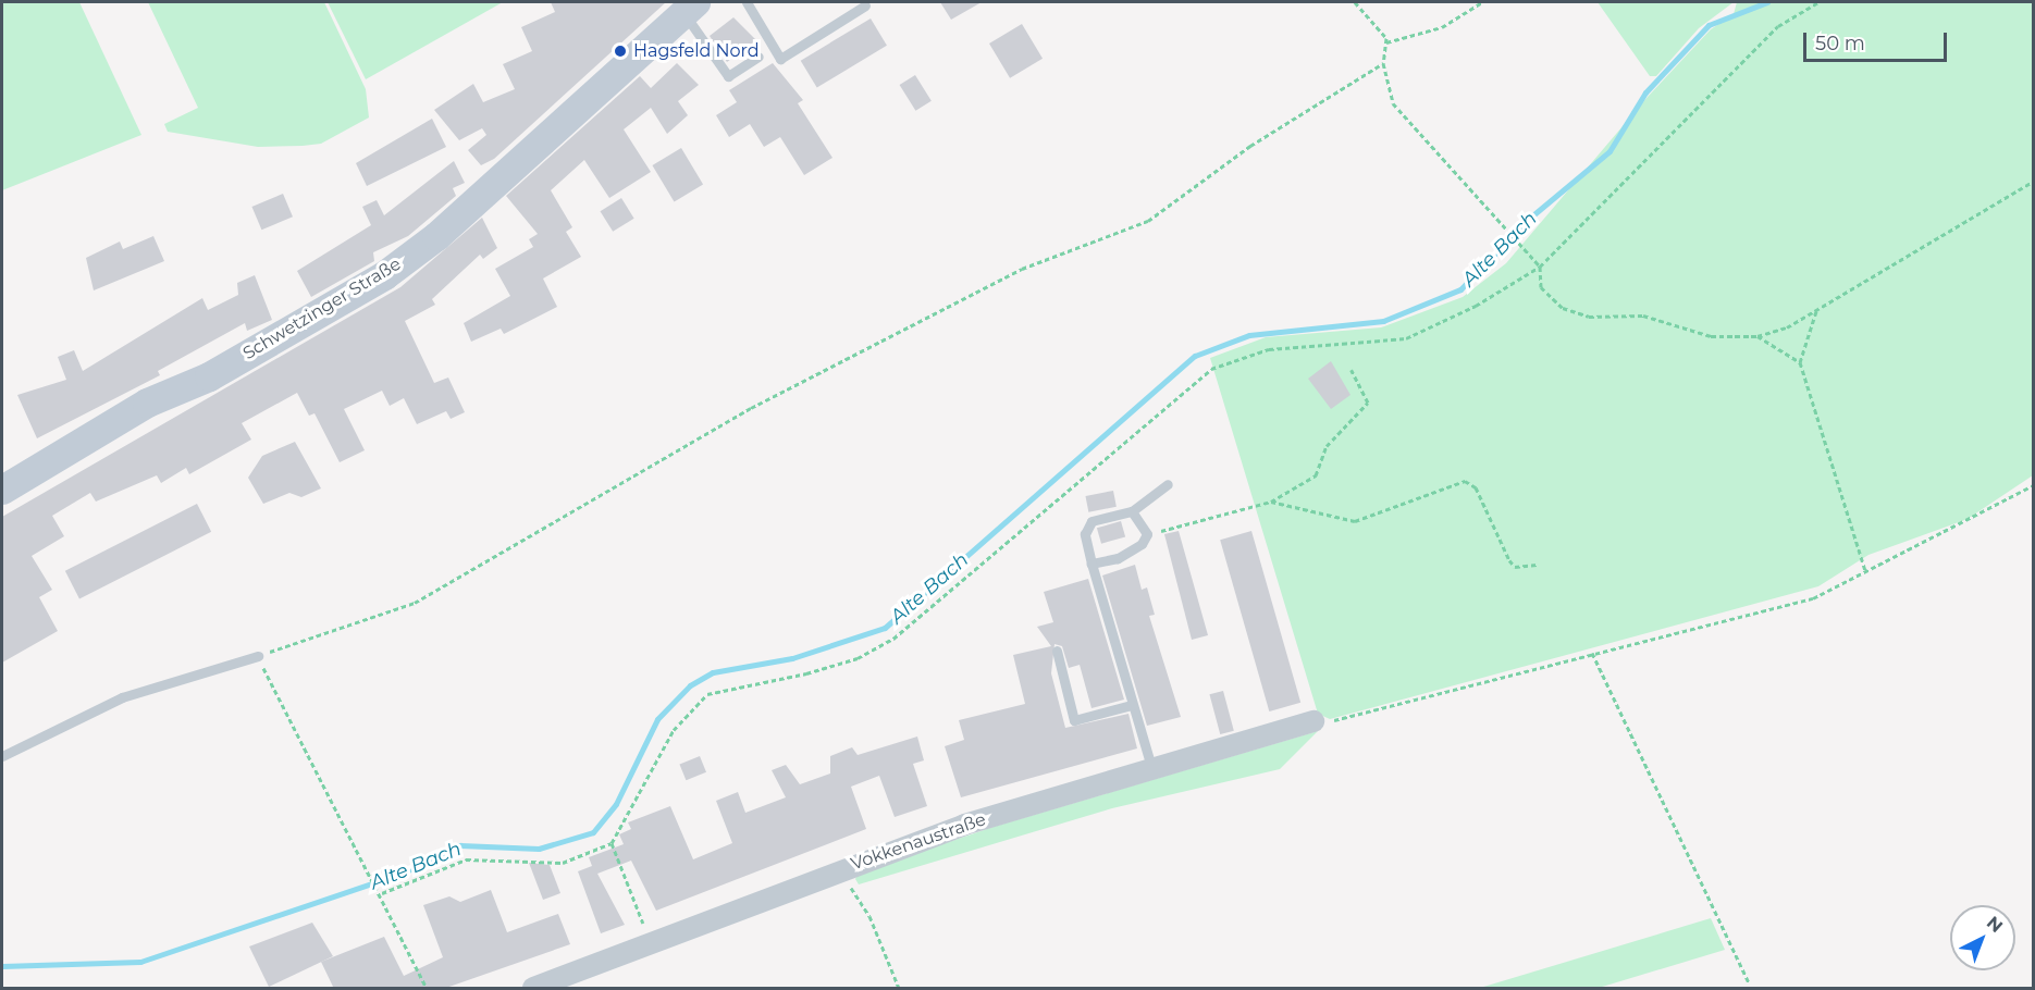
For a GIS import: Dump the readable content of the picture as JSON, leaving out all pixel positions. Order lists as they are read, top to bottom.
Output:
{
  "streets": {
    "main road": ["Schwetzinger Straße"],
    "street": ["Vokkenaustraße"]
  },
  "water": ["Alte Bach"],
  "places": ["Hagsfeld Nord"],
  "scale_bar": "50 m",
  "north": "top right"
}
